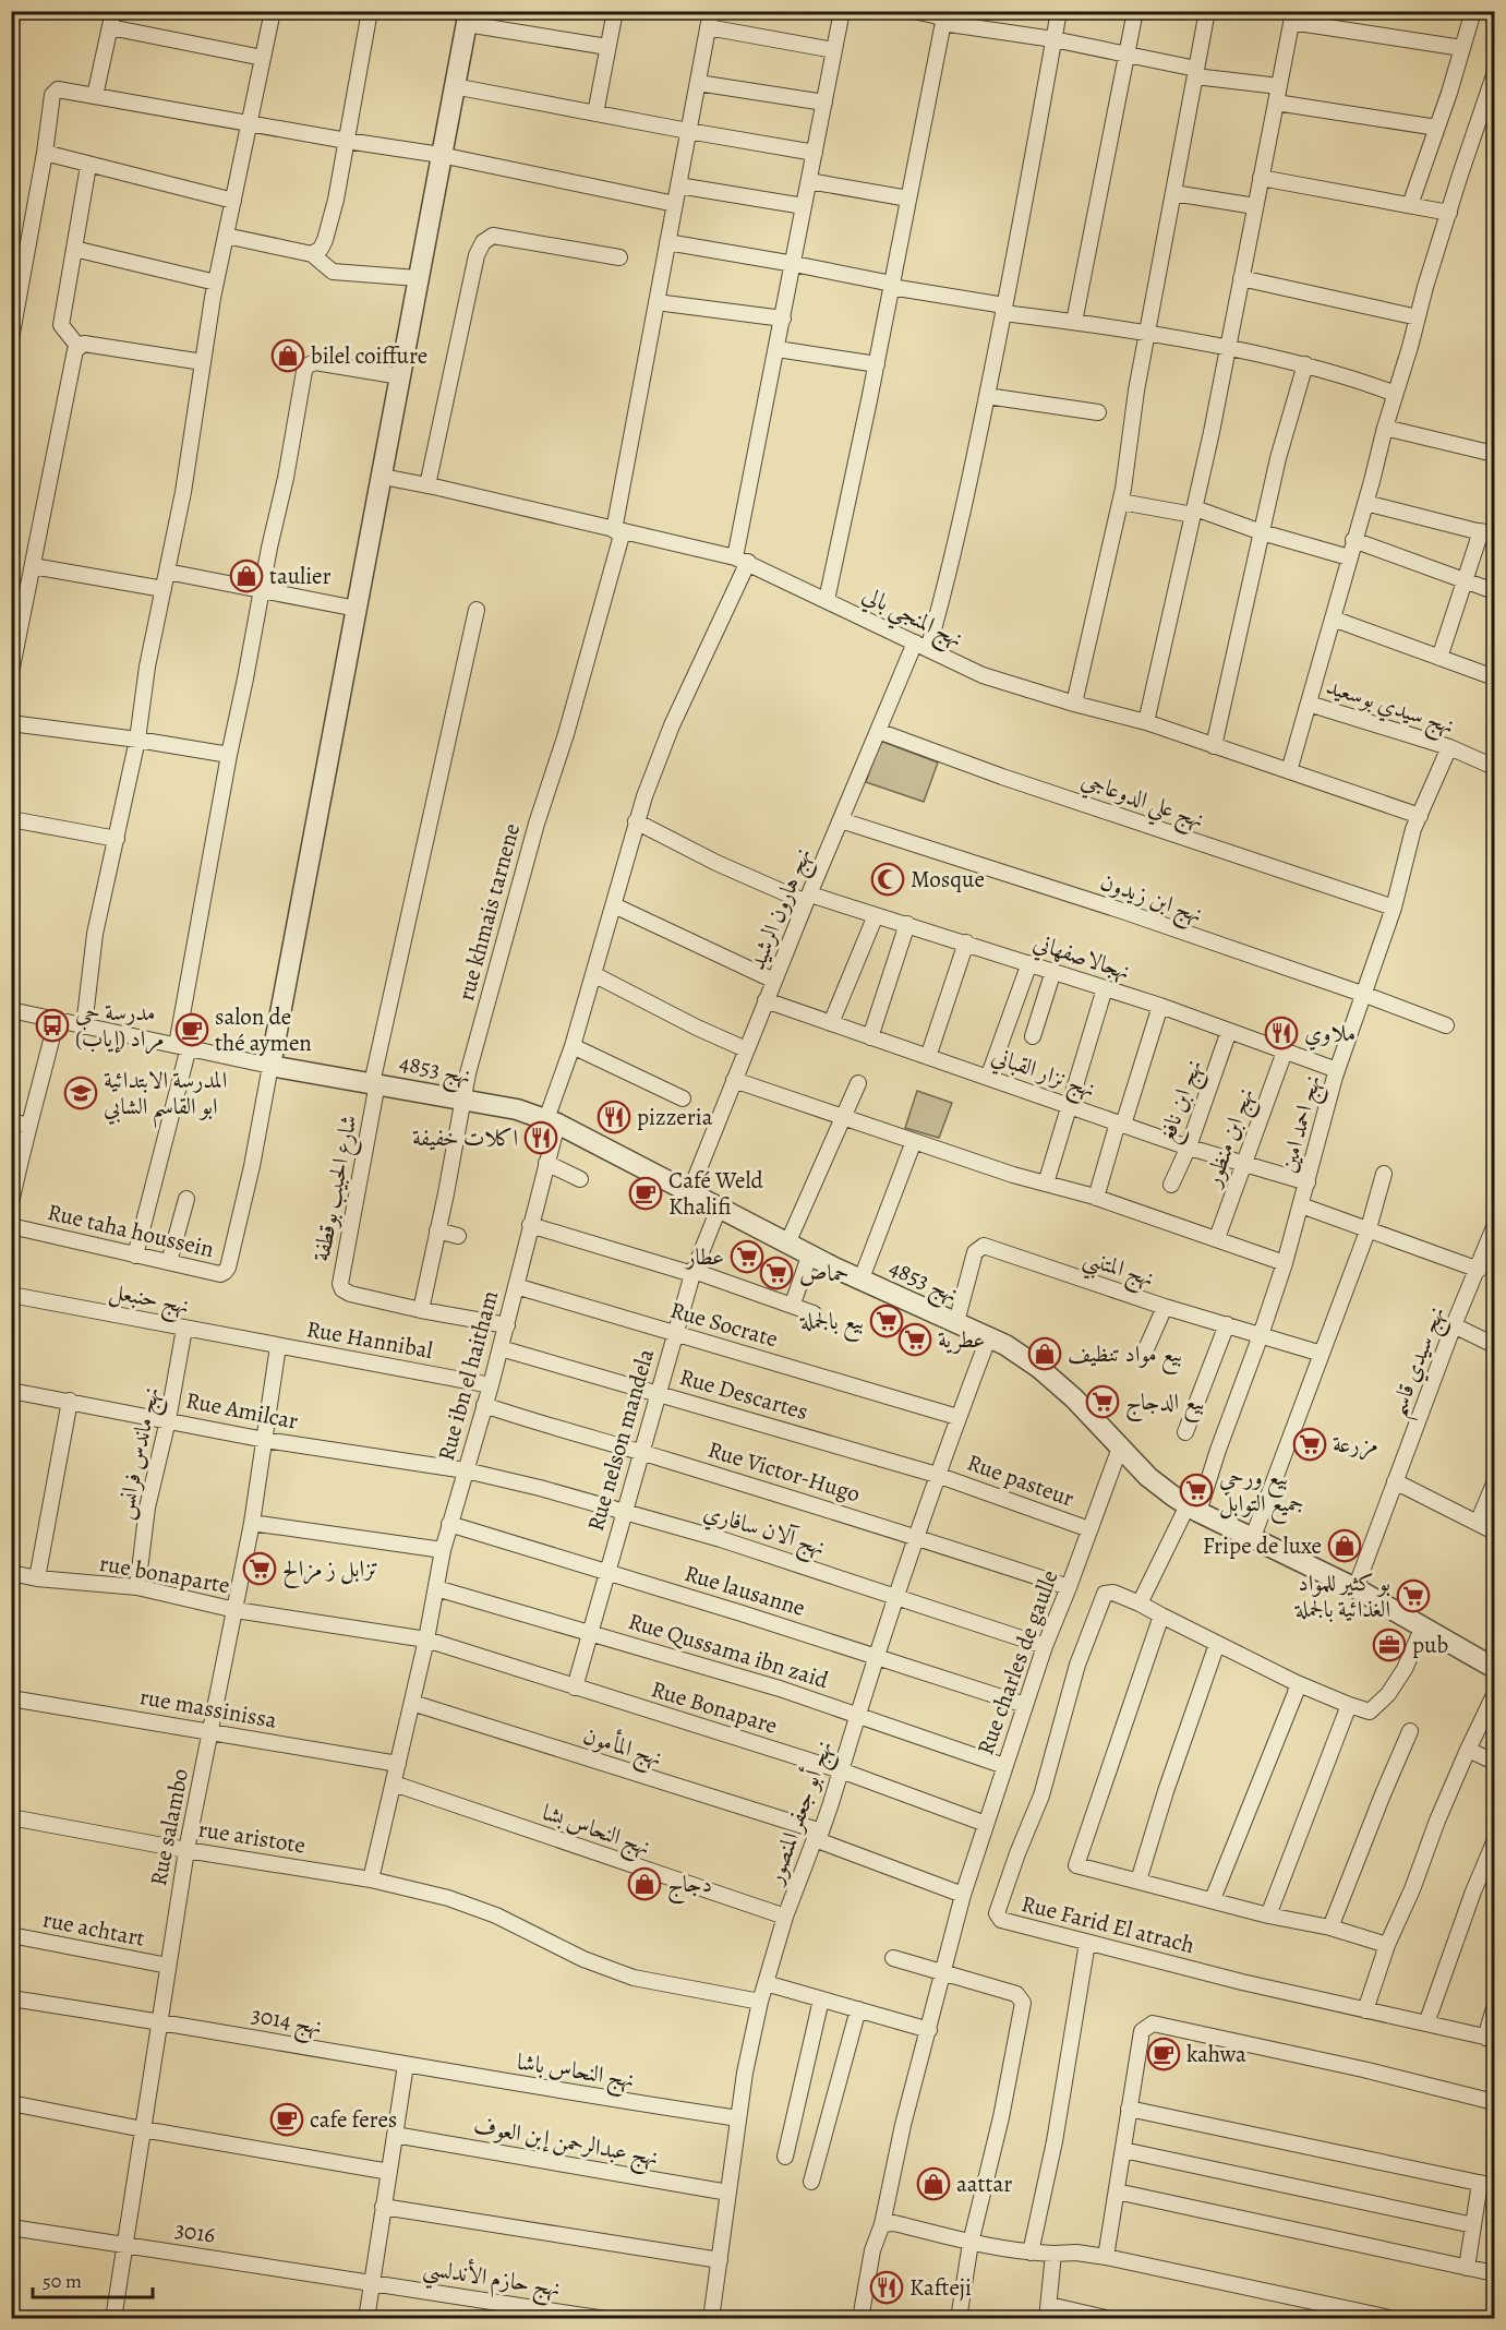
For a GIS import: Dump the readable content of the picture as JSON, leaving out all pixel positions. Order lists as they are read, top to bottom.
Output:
{
  "streets": {
    "street": [
      "نهج المنجي بالي",
      "نهج سيدي بوسعيد",
      "نهج علي الدوعاجي",
      "نهج ابن زيدون",
      "نهج هارون الرشيد",
      "rue khmais tarnene",
      "نهجالاصفهاني",
      "نهج 4853",
      "نهج نزار القباني",
      "نهج ابن نافغ",
      "نهج احمد امين",
      "نهج ابن منظور",
      "شارع الحبيب بوقطفة",
      "Rue taha houssein",
      "نهج المتنبي",
      "نهج حنبعل",
      "Rue Socrate",
      "Rue Hannibal",
      "نهج سيدي قاسم",
      "Rue ibn el haitham",
      "Rue Descartes",
      "Rue Amilcar",
      "Rue nelson mandela",
      "نهج ماندس فرانس",
      "Rue Victor-Hugo",
      "Rue pasteur",
      "نهج آلان سافاري",
      "rue bonaparte",
      "Rue lausanne",
      "Rue Qussama ibn zaid",
      "Rue charles de gaulle",
      "Rue Bonapare",
      "rue massinissa",
      "نهج المأمون",
      "نهج أبو جعفر المنصور",
      "Rue salambo",
      "نهج النحاس بشا",
      "rue aristote",
      "Rue Farid El atrach",
      "rue achtart",
      "نهج 3014",
      "نهج النحاس باشا",
      "نهج عبدالرحمن إبن العوف",
      "3016",
      "نهج حازم الأندلسي"
    ]
  },
  "crossings": [
    ["نهج المنجي بالي", "نهج هارون الرشيد"],
    ["نهج المنجي بالي", "rue khmais tarnene"],
    ["نهج المنجي بالي", "نهج احمد امين"],
    ["نهج المنجي بالي", "Rue ibn el haitham"],
    ["نهج سيدي بوسعيد", "نهج احمد امين"],
    ["نهج علي الدوعاجي", "نهج هارون الرشيد"],
    ["نهج علي الدوعاجي", "نهج احمد امين"],
    ["نهج ابن زيدون", "نهج هارون الرشيد"],
    ["نهج ابن زيدون", "نهج احمد امين"],
    ["نهج هارون الرشيد", "نهجالاصفهاني"],
    ["نهج هارون الرشيد", "نهج 4853"],
    ["نهج هارون الرشيد", "نهج نزار القباني"],
    ["rue khmais tarnene", "نهج 4853"],
    ["rue khmais tarnene", "شارع الحبيب بوقطفة"],
    ["نهجالاصفهاني", "نهج ابن نافغ"],
    ["نهجالاصفهاني", "نهج احمد امين"],
    ["نهجالاصفهاني", "نهج ابن منظور"],
    ["نهجالاصفهاني", "Rue ibn el haitham"],
    ["نهج 4853", "نهج احمد امين"],
    ["نهج 4853", "شارع الحبيب بوقطفة"],
    ["نهج 4853", "Rue taha houssein"],
    ["نهج 4853", "نهج المتنبي"],
    ["نهج 4853", "نهج سيدي قاسم"],
    ["نهج 4853", "Rue ibn el haitham"],
    ["نهج 4853", "Rue nelson mandela"],
    ["نهج 4853", "Rue charles de gaulle"],
    ["نهج 4853", "نهج أبو جعفر المنصور"],
    ["نهج نزار القباني", "نهج ابن نافغ"],
    ["نهج نزار القباني", "نهج احمد امين"],
    ["نهج نزار القباني", "نهج ابن منظور"],
    ["نهج احمد امين", "نهج المتنبي"],
    ["شارع الحبيب بوقطفة", "Rue ibn el haitham"],
    ["نهج حنبعل", "Rue Hannibal"],
    ["نهج حنبعل", "نهج ماندس فرانس"],
    ["نهج حنبعل", "Rue salambo"],
    ["Rue Socrate", "Rue ibn el haitham"],
    ["Rue Socrate", "Rue nelson mandela"],
    ["Rue Socrate", "نهج أبو جعفر المنصور"],
    ["Rue Hannibal", "Rue ibn el haitham"],
    ["Rue Hannibal", "Rue salambo"],
    ["Rue ibn el haitham", "Rue Descartes"],
    ["Rue ibn el haitham", "Rue Amilcar"],
    ["Rue ibn el haitham", "Rue Victor-Hugo"],
    ["Rue ibn el haitham", "نهج آلان سافاري"],
    ["Rue ibn el haitham", "rue bonaparte"],
    ["Rue ibn el haitham", "Rue lausanne"],
    ["Rue ibn el haitham", "Rue Qussama ibn zaid"],
    ["Rue ibn el haitham", "Rue Bonapare"],
    ["Rue ibn el haitham", "rue massinissa"],
    ["Rue ibn el haitham", "نهج المأمون"],
    ["Rue ibn el haitham", "نهج النحاس بشا"],
    ["Rue ibn el haitham", "rue aristote"],
    ["Rue Descartes", "Rue nelson mandela"],
    ["Rue Descartes", "Rue pasteur"],
    ["Rue Descartes", "نهج أبو جعفر المنصور"],
    ["Rue Amilcar", "نهج ماندس فرانس"],
    ["Rue Amilcar", "نهج آلان سافاري"],
    ["Rue Amilcar", "Rue salambo"],
    ["Rue nelson mandela", "Rue Victor-Hugo"],
    ["Rue nelson mandela", "نهج آلان سافاري"],
    ["Rue nelson mandela", "Rue lausanne"],
    ["Rue nelson mandela", "Rue Qussama ibn zaid"],
    ["Rue nelson mandela", "Rue Bonapare"],
    ["نهج ماندس فرانس", "rue bonaparte"],
    ["Rue Victor-Hugo", "Rue charles de gaulle"],
    ["Rue Victor-Hugo", "نهج أبو جعفر المنصور"],
    ["Rue pasteur", "Rue charles de gaulle"],
    ["Rue pasteur", "نهج أبو جعفر المنصور"],
    ["نهج آلان سافاري", "Rue charles de gaulle"],
    ["نهج آلان سافاري", "نهج أبو جعفر المنصور"],
    ["rue bonaparte", "Rue Bonapare"],
    ["rue bonaparte", "Rue salambo"],
    ["Rue lausanne", "Rue charles de gaulle"],
    ["Rue lausanne", "نهج أبو جعفر المنصور"],
    ["Rue Qussama ibn zaid", "Rue charles de gaulle"],
    ["Rue Qussama ibn zaid", "نهج أبو جعفر المنصور"],
    ["Rue charles de gaulle", "Rue Bonapare"],
    ["Rue charles de gaulle", "نهج المأمون"],
    ["Rue Bonapare", "نهج أبو جعفر المنصور"],
    ["rue massinissa", "Rue salambo"],
    ["نهج المأمون", "نهج أبو جعفر المنصور"],
    ["نهج أبو جعفر المنصور", "نهج النحاس بشا"],
    ["نهج أبو جعفر المنصور", "rue aristote"],
    ["نهج أبو جعفر المنصور", "نهج النحاس باشا"],
    ["نهج أبو جعفر المنصور", "نهج عبدالرحمن إبن العوف"],
    ["Rue salambo", "rue aristote"],
    ["Rue salambo", "rue achtart"],
    ["Rue salambo", "نهج 3014"],
    ["Rue salambo", "3016"],
    ["نهج 3014", "نهج النحاس باشا"],
    ["3016", "نهج حازم الأندلسي"]
  ],
  "places": {
    "shop": [
      "bilel coiffure",
      "taulier",
      "بيع مواد تنظيف",
      "Fripe de luxe",
      "دجاج",
      "aattar"
    ],
    "mosque": ["Mosque"],
    "bus stop": ["مدرسة حي مراد (إياب)"],
    "cafe": [
      "salon de thé aymen",
      "Café Weld Khalifi",
      "kahwa",
      "cafe feres"
    ],
    "restaurant": [
      "ملاوي",
      "pizzeria",
      "اكلات خفيفة",
      "Kafteji"
    ],
    "school or university": ["المدرسة الابتدائية ابو القاسم الشابي"],
    "supermarket": [
      "عطار",
      "حماص",
      "بيع بالجملة",
      "عطرية",
      "بيع الدجاج",
      "مزرعة",
      "بيع ورحي جميع التوابل",
      "تزابل ز مزالح",
      "بو كثير للمواد الغذائية بالجملة"
    ],
    "office": ["pub"]
  },
  "scale_bar": "50 m"
}
